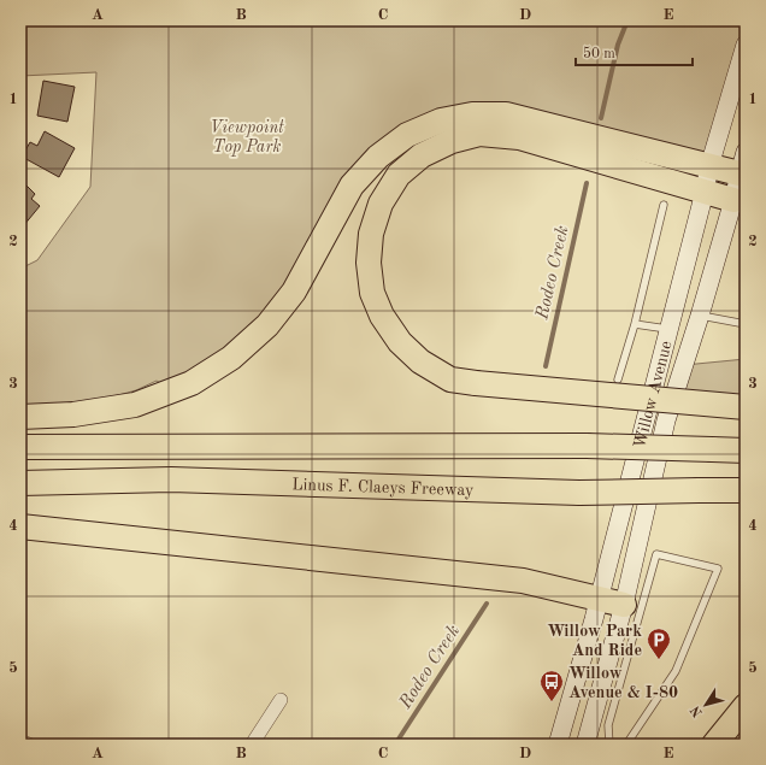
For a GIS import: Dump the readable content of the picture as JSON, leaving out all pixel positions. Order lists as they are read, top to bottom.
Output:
{
  "streets": {
    "highway": ["Linus F. Claeys Freeway"],
    "main road": ["Willow Avenue"]
  },
  "water": ["Rodeo Creek"],
  "parks": ["Viewpoint Top Park"],
  "places": {
    "parking": ["Willow Park And Ride"],
    "bus stop": ["Willow Avenue & I-80"]
  },
  "scale_bar": "50 m",
  "north": "bottom left",
  "grid": {
    "columns": [
      "A",
      "B",
      "C",
      "D",
      "E"
    ],
    "rows": [
      "1",
      "2",
      "3",
      "4",
      "5"
    ]
  }
}
